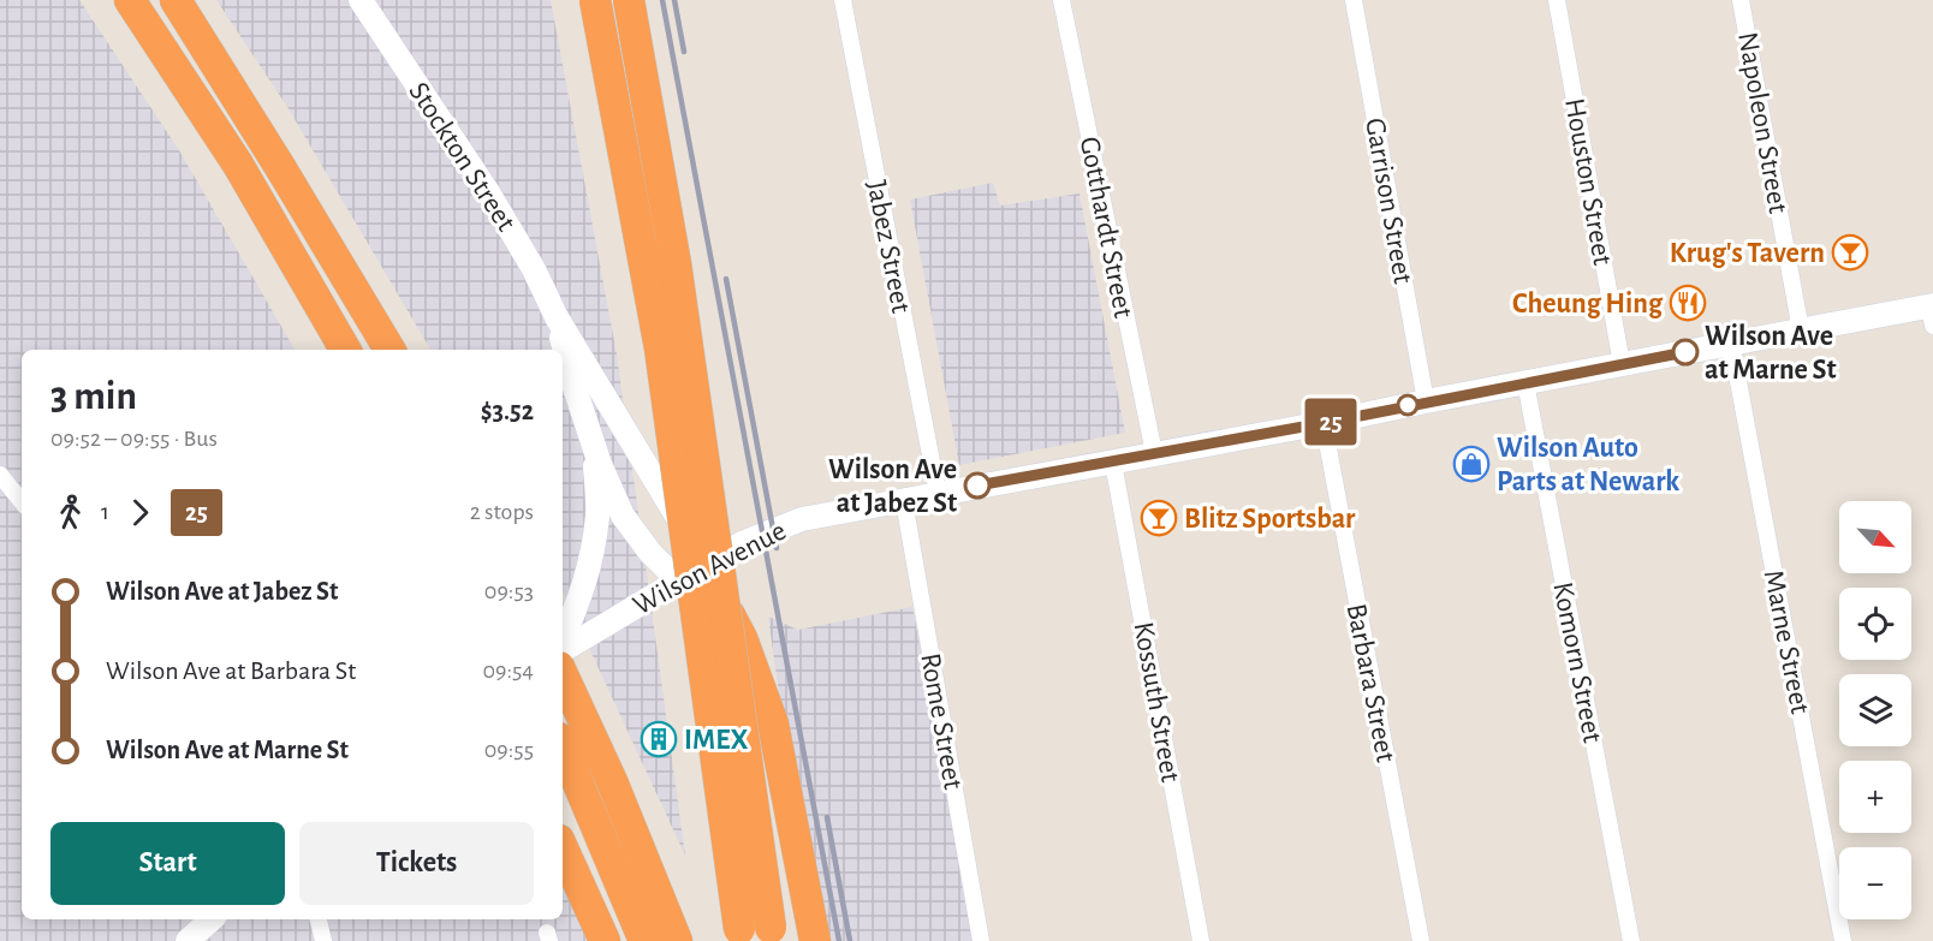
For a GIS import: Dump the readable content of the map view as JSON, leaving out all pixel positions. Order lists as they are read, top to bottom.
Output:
{
  "streets": {
    "main road": ["Stockton Street", "Wilson Avenue"],
    "street": [
      "Napoleon Street",
      "Houston Street",
      "Garrison Street",
      "Gotthardt Street",
      "Jabez Street",
      "Marne Street",
      "Komorn Street",
      "Barbara Street",
      "Kossuth Street",
      "Rome Street"
    ]
  },
  "crossings": [
    ["Napoleon Street", "Wilson Avenue"],
    ["Stockton Street", "Wilson Avenue"],
    ["Houston Street", "Wilson Avenue"],
    ["Garrison Street", "Wilson Avenue"],
    ["Gotthardt Street", "Wilson Avenue"],
    ["Jabez Street", "Wilson Avenue"],
    ["Wilson Avenue", "Marne Street"],
    ["Wilson Avenue", "Komorn Street"],
    ["Wilson Avenue", "Barbara Street"],
    ["Wilson Avenue", "Kossuth Street"],
    ["Wilson Avenue", "Rome Street"]
  ],
  "places": {
    "bar": ["Krug's Tavern", "Blitz Sportsbar"],
    "restaurant": ["Cheung Hing"],
    "other": ["Wilson Ave at Marne St", "Wilson Ave at Jabez St"],
    "shop": ["Wilson Auto Parts at Newark"],
    "building": ["IMEX"]
  },
  "lines": ["bus line 25"],
  "north": "bottom right",
  "page": {
    "on_map": "25",
    "heading": ["3 min", "09:52 – 09:55 · Bus", "$3.52"],
    "legs": ["1", "25", "2 stops"],
    "map_buttons": ["+", "−"],
    "list": [
      {
        "name": "Wilson Ave at Jabez St",
        "value": "09:53"
      },
      {
        "name": "Wilson Ave at Barbara St",
        "value": "09:54"
      },
      {
        "name": "Wilson Ave at Marne St",
        "value": "09:55"
      }
    ],
    "buttons": ["Start", "Tickets"]
  }
}
